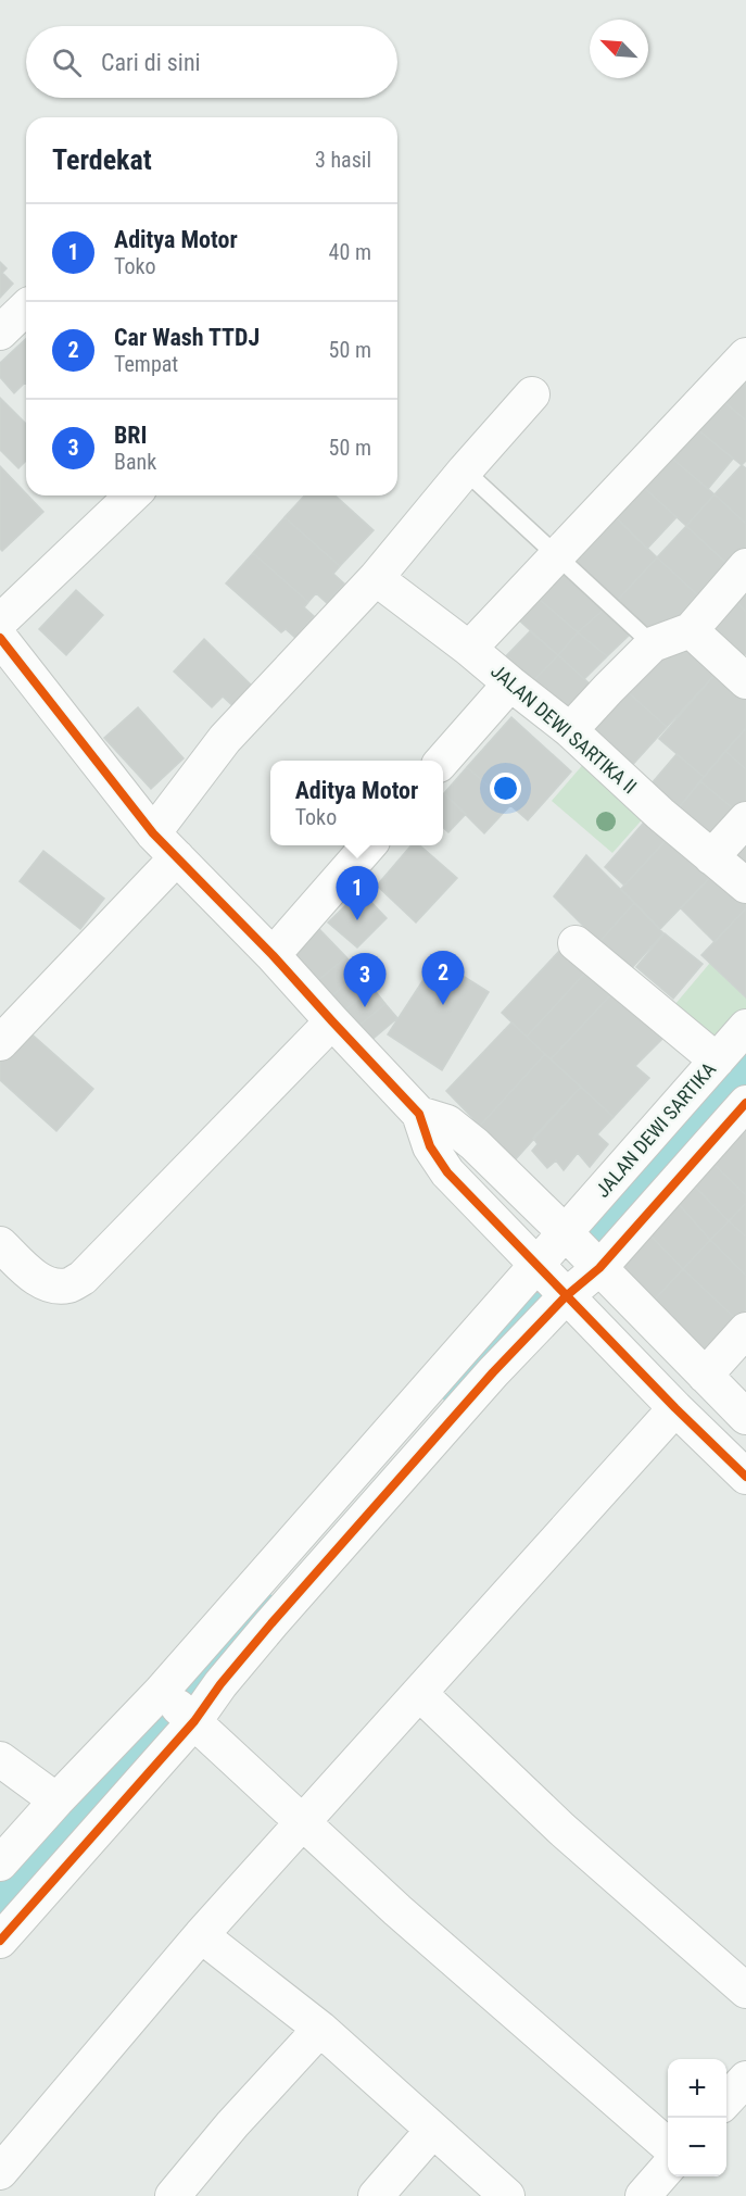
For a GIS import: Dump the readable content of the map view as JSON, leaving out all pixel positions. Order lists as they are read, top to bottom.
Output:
{
  "streets": {
    "street": ["JALAN DEWI SARTIKA II", "JALAN DEWI SARTIKA"]
  },
  "north": "top left",
  "page": {
    "search": "Cari di sini",
    "heading": ["Terdekat", "3 hasil"],
    "list": [
      {
        "mark": "1",
        "name": "Aditya Motor",
        "note": "Toko",
        "value": "40 m"
      },
      {
        "mark": "2",
        "name": "Car Wash TTDJ",
        "note": "Tempat",
        "value": "50 m"
      },
      {
        "mark": "3",
        "name": "BRI",
        "note": "Bank",
        "value": "50 m"
      }
    ],
    "popup": ["Aditya Motor", "Toko"],
    "pins": ["1", "2", "3"],
    "map_buttons": ["+", "−"]
  }
}
